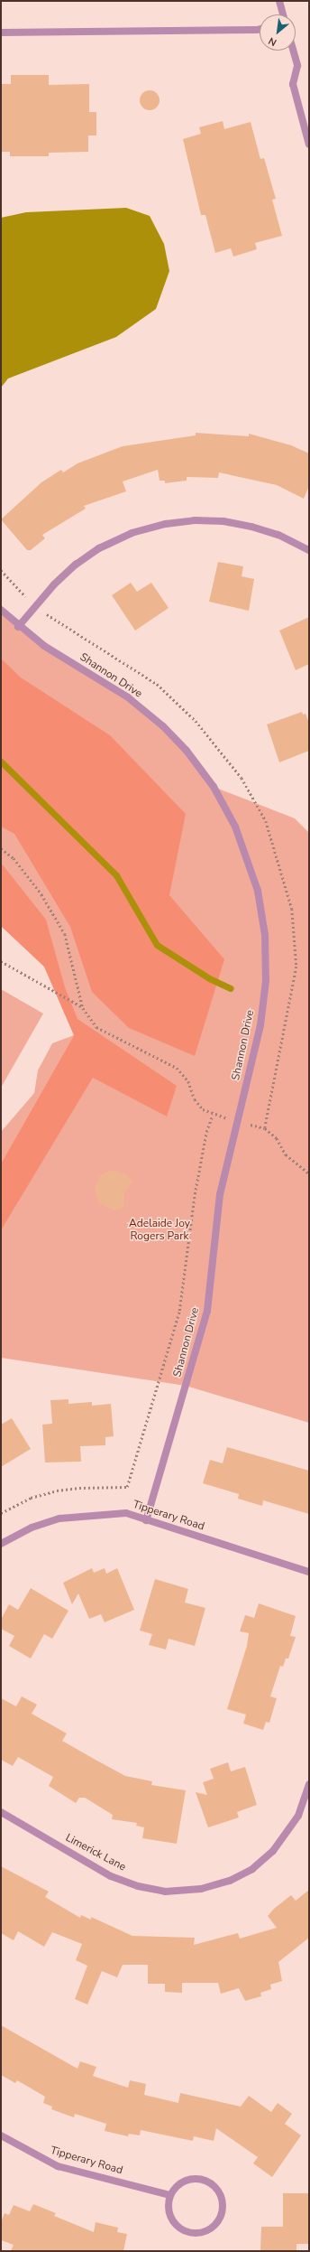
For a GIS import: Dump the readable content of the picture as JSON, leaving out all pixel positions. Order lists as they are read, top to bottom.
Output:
{
  "streets": {
    "street": ["Shannon Drive", "Tipperary Road", "Limerick Lane"]
  },
  "crossings": [
    ["Shannon Drive", "Tipperary Road"]
  ],
  "parks": ["Adelaide Joy Rogers Park"],
  "north": "bottom left"
}
